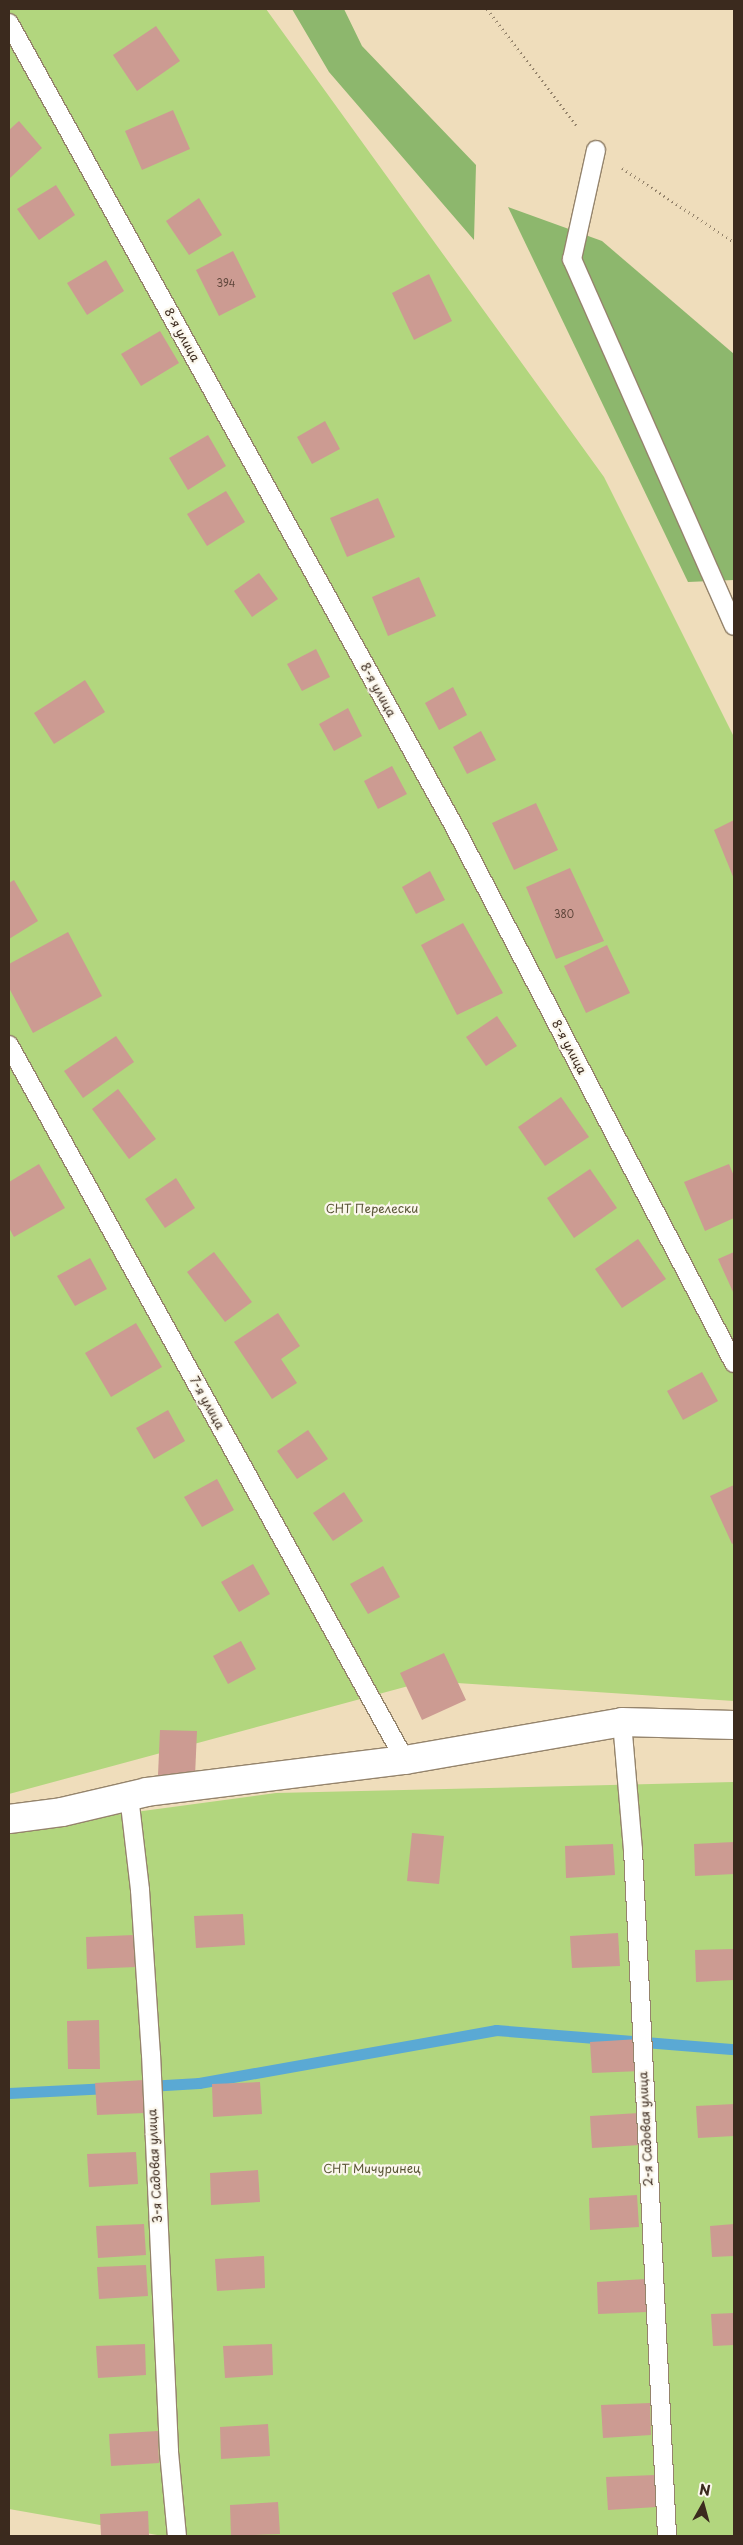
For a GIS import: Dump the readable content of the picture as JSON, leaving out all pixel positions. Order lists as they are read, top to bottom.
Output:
{
  "streets": {
    "lane": [
      "8-я улица",
      "7-я улица",
      "2-я Садовая улица",
      "3-я Садовая улица"
    ]
  },
  "parks": ["СНТ Перелески", "СНТ Мичуринец"],
  "house_numbers": ["394", "380"],
  "north": "top"
}
